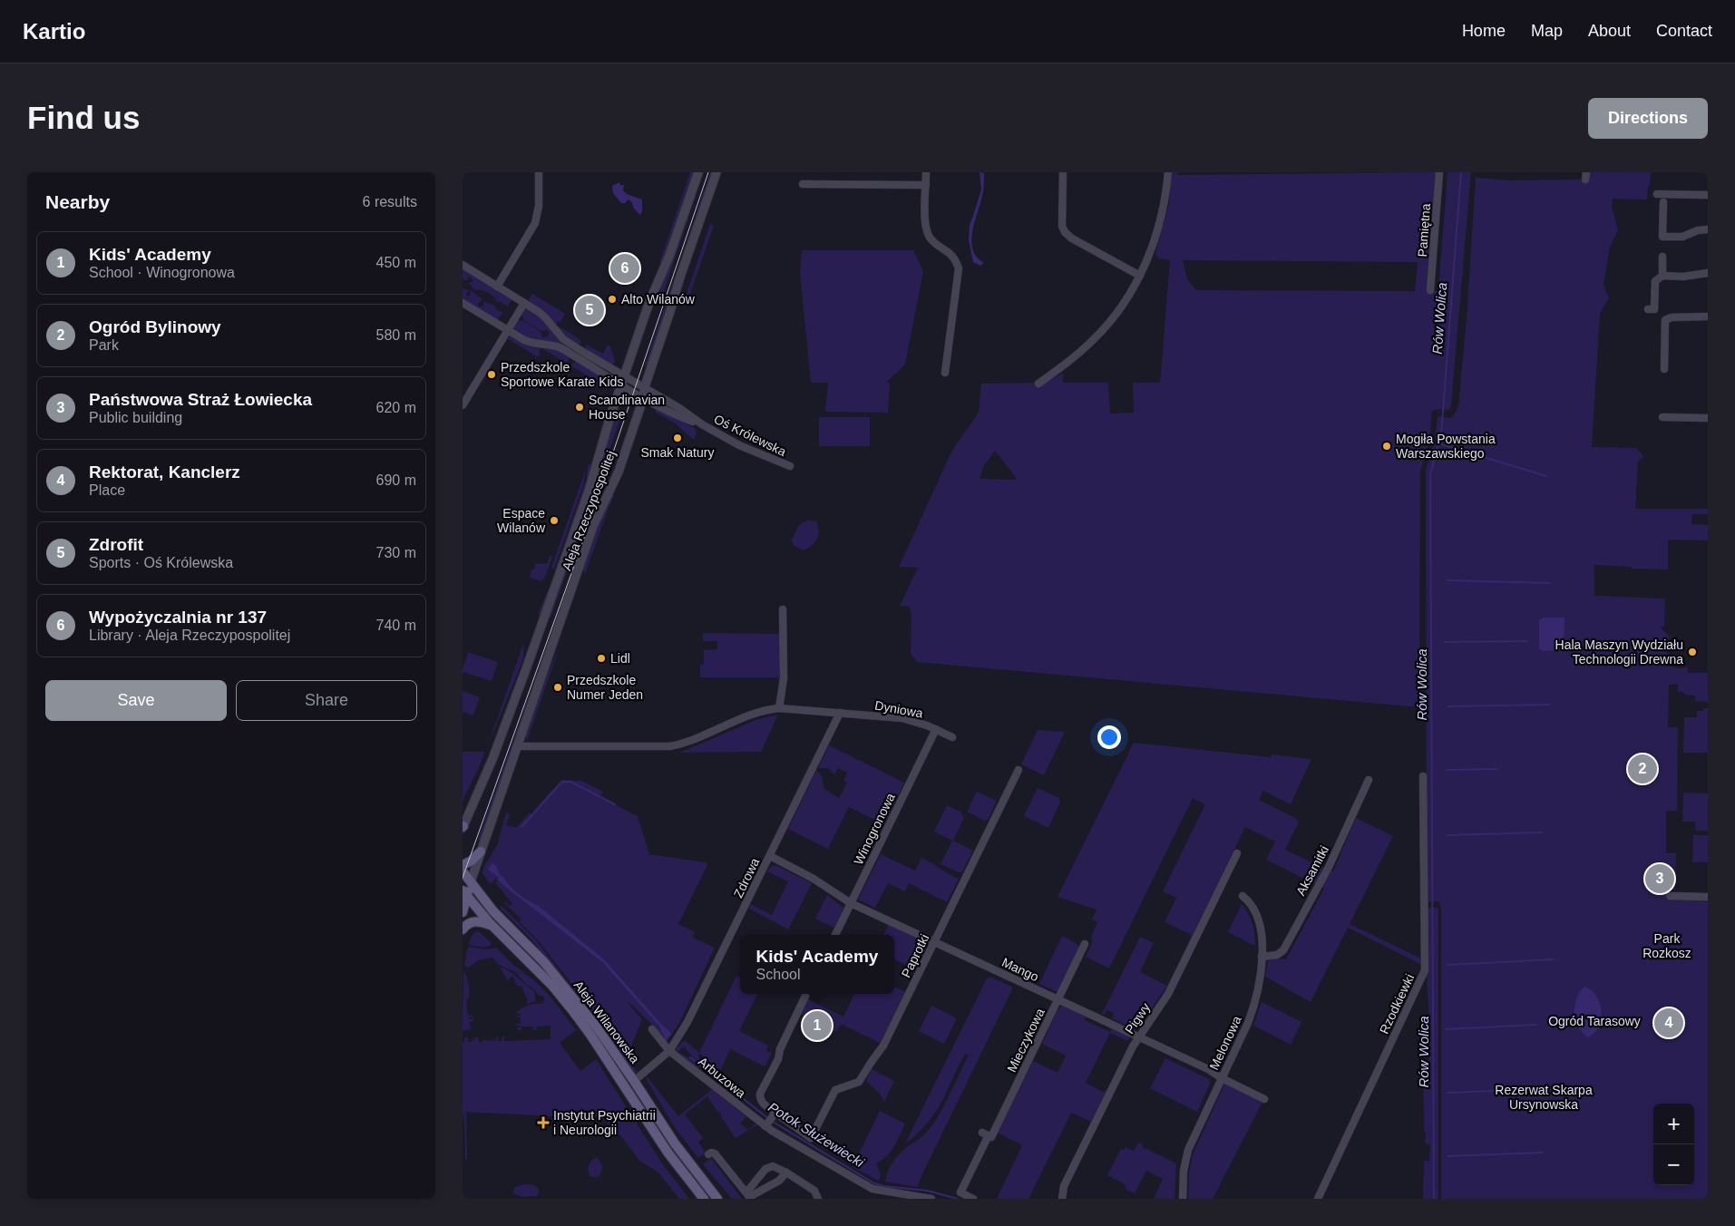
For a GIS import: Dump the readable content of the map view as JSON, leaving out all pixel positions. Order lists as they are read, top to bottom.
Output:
{
  "streets": {
    "main road": ["Aleja Wilanowska"],
    "street": [
      "Pamiętna",
      "Oś Królewska",
      "Aleja Rzeczypospolitej",
      "Dyniowa",
      "Winogronowa",
      "Aksamitki",
      "Zdrowa",
      "Paprotki",
      "Mango",
      "Rzodkiewki",
      "Pigwy",
      "Mieczykowa",
      "Melonowa",
      "Arbuzowa"
    ]
  },
  "crossings": [
    ["Oś Królewska", "Aleja Rzeczypospolitej"],
    ["Aleja Rzeczypospolitej", "Dyniowa"],
    ["Aleja Rzeczypospolitej", "Aleja Wilanowska"],
    ["Dyniowa", "Winogronowa"],
    ["Dyniowa", "Zdrowa"],
    ["Winogronowa", "Mango"],
    ["Aksamitki", "Melonowa"],
    ["Zdrowa", "Mango"],
    ["Zdrowa", "Aleja Wilanowska"],
    ["Zdrowa", "Arbuzowa"],
    ["Paprotki", "Mango"],
    ["Mango", "Pigwy"],
    ["Mango", "Mieczykowa"],
    ["Mango", "Melonowa"]
  ],
  "water": ["Rów Wolica", "Potok Służewiecki"],
  "parks": ["Park Rozkosz", "Ogród Tarasowy", "Rezerwat Skarpa Ursynowska"],
  "places": {
    "other": [
      "Alto Wilanów",
      "Przedszkole Sportowe Karate Kids",
      "Scandinavian House",
      "Smak Natury",
      "Mogiła Powstania Warszawskiego",
      "Espace Wilanów",
      "Hala Maszyn Wydziału Technologii Drewna",
      "Lidl",
      "Przedszkole Numer Jeden"
    ],
    "health": ["Instytut Psychiatrii i Neurologii"]
  },
  "page": {
    "header": "Kartio",
    "nav": [
      "Home",
      "Map",
      "About",
      "Contact"
    ],
    "buttons": [
      "Directions",
      ["Save", "Share"]
    ],
    "title": "Find us",
    "heading": ["Nearby", "6 results"],
    "list": [
      {
        "mark": "1",
        "name": "Kids' Academy",
        "note": "School · Winogronowa",
        "value": "450 m"
      },
      {
        "mark": "2",
        "name": "Ogród Bylinowy",
        "note": "Park",
        "value": "580 m"
      },
      {
        "mark": "3",
        "name": "Państwowa Straż Łowiecka",
        "note": "Public building",
        "value": "620 m"
      },
      {
        "mark": "4",
        "name": "Rektorat, Kanclerz",
        "note": "Place",
        "value": "690 m"
      },
      {
        "mark": "5",
        "name": "Zdrofit",
        "note": "Sports · Oś Królewska",
        "value": "730 m"
      },
      {
        "mark": "6",
        "name": "Wypożyczalnia nr 137",
        "note": "Library · Aleja Rzeczypospolitej",
        "value": "740 m"
      }
    ],
    "pins": [
      "6",
      "5",
      "2",
      "3",
      "4",
      "1"
    ],
    "popup": ["Kids' Academy", "School"],
    "map_buttons": ["+", "−"]
  }
}
